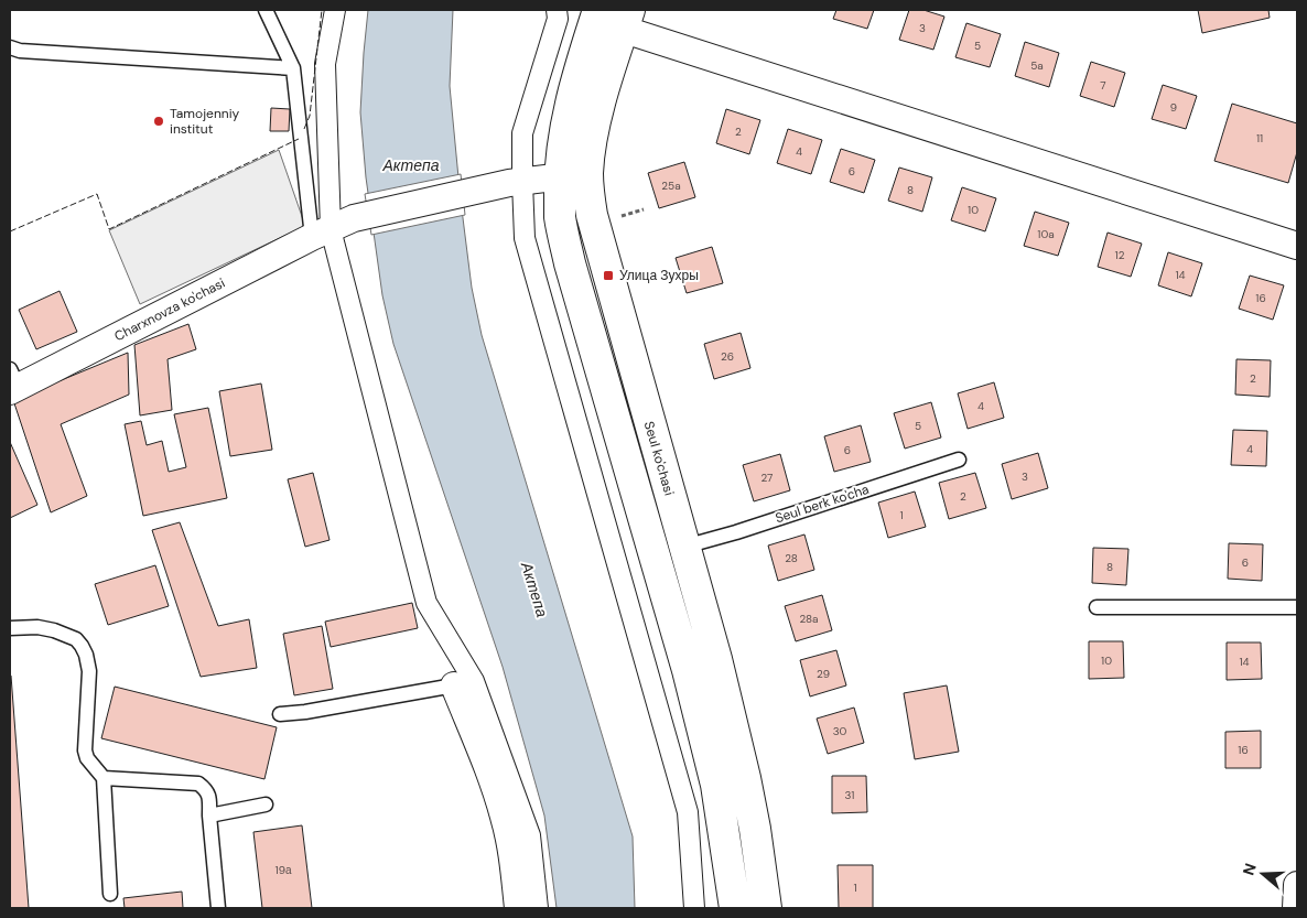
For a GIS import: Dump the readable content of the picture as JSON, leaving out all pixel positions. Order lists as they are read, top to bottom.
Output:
{
  "streets": {
    "main road": ["Seul ko'chasi"],
    "street": ["Charxnovza ko'chasi"],
    "lane": ["Seul berk ko'cha"]
  },
  "crossings": [
    ["Charxnovza ko'chasi", "Seul ko'chasi"],
    ["Seul ko'chasi", "Seul berk ko'cha"]
  ],
  "water": ["Актепа"],
  "places": {
    "other": ["Tamojenniy institut"],
    "transit": ["Улица Зухры"]
  },
  "house_numbers": [
    "3",
    "5",
    "5a",
    "7",
    "9",
    "2",
    "11",
    "4",
    "6",
    "25a",
    "8",
    "10",
    "10a",
    "12",
    "14",
    "16",
    "26",
    "2",
    "4",
    "5",
    "4",
    "6",
    "3",
    "27",
    "2",
    "1",
    "28",
    "6",
    "8",
    "28a",
    "10",
    "14",
    "29",
    "30",
    "16",
    "31",
    "19а",
    "1"
  ],
  "north": "left"
}
